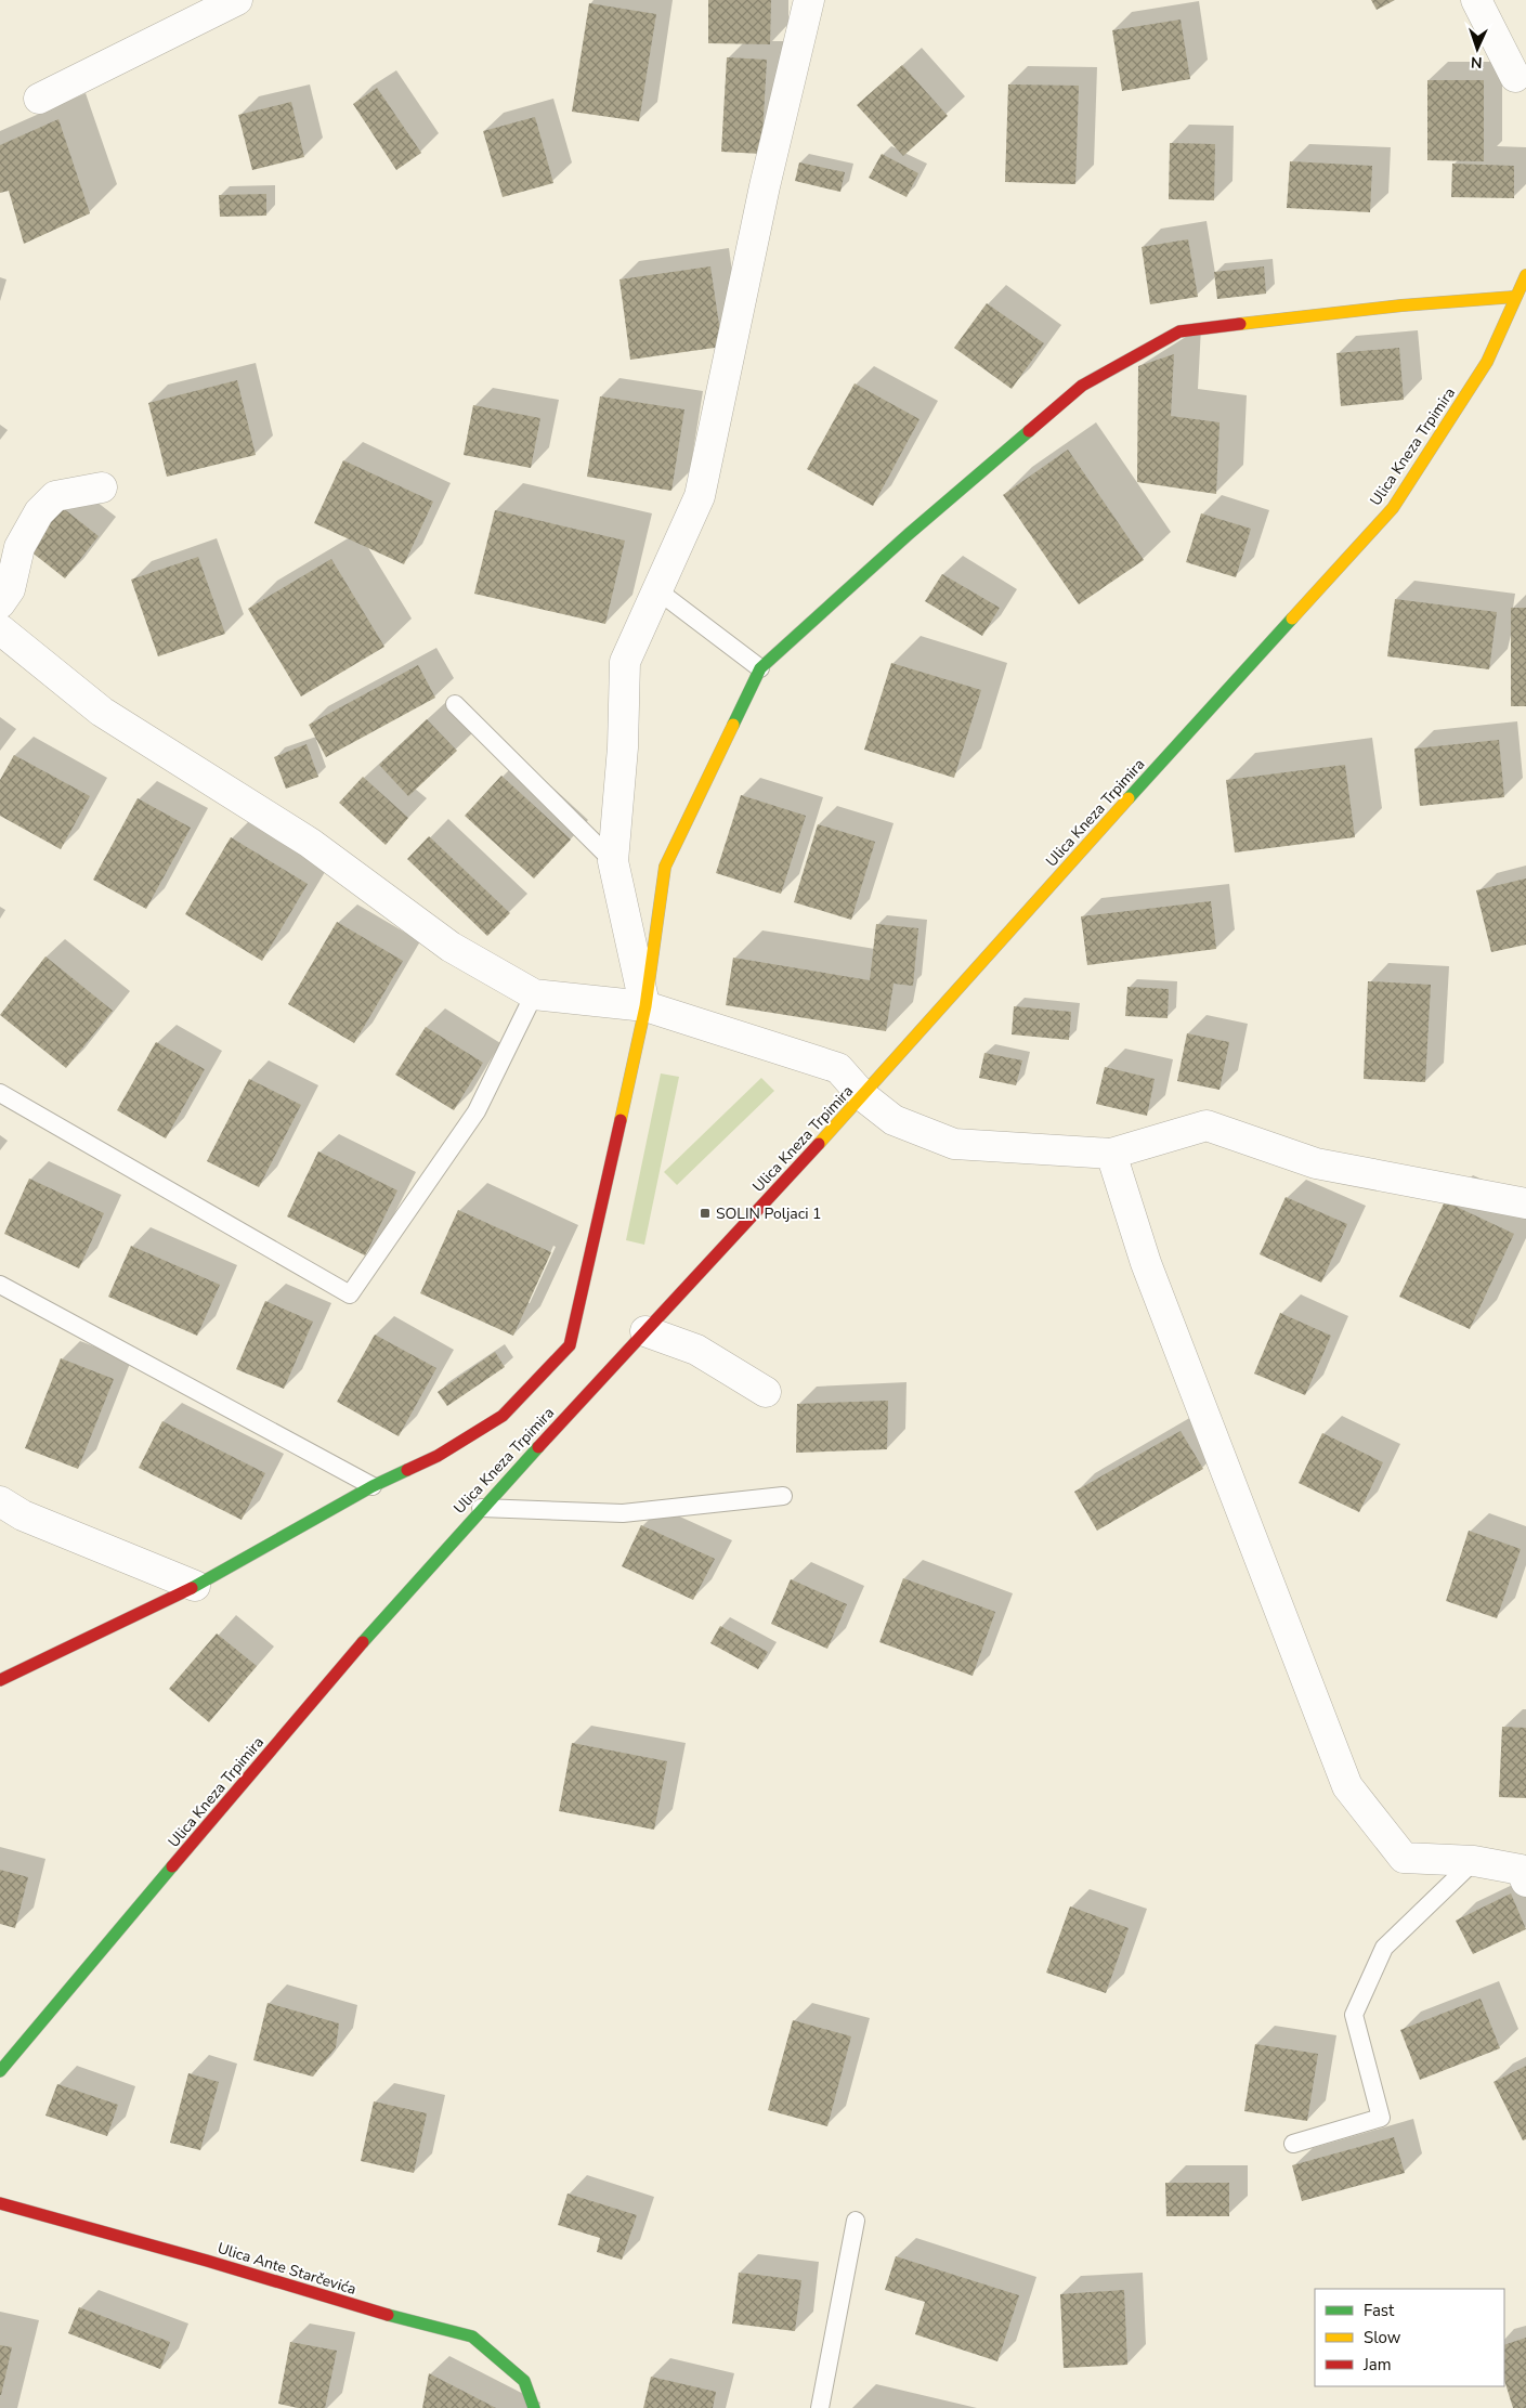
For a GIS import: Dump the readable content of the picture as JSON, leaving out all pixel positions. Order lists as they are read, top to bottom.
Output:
{
  "streets": {
    "street": ["Ulica Kneza Trpimira", "Ulica Ante Starčevića"]
  },
  "places": {
    "transit": ["SOLIN Poljaci 1"]
  },
  "legend": ["Fast", "Slow", "Jam"],
  "north": "bottom"
}
